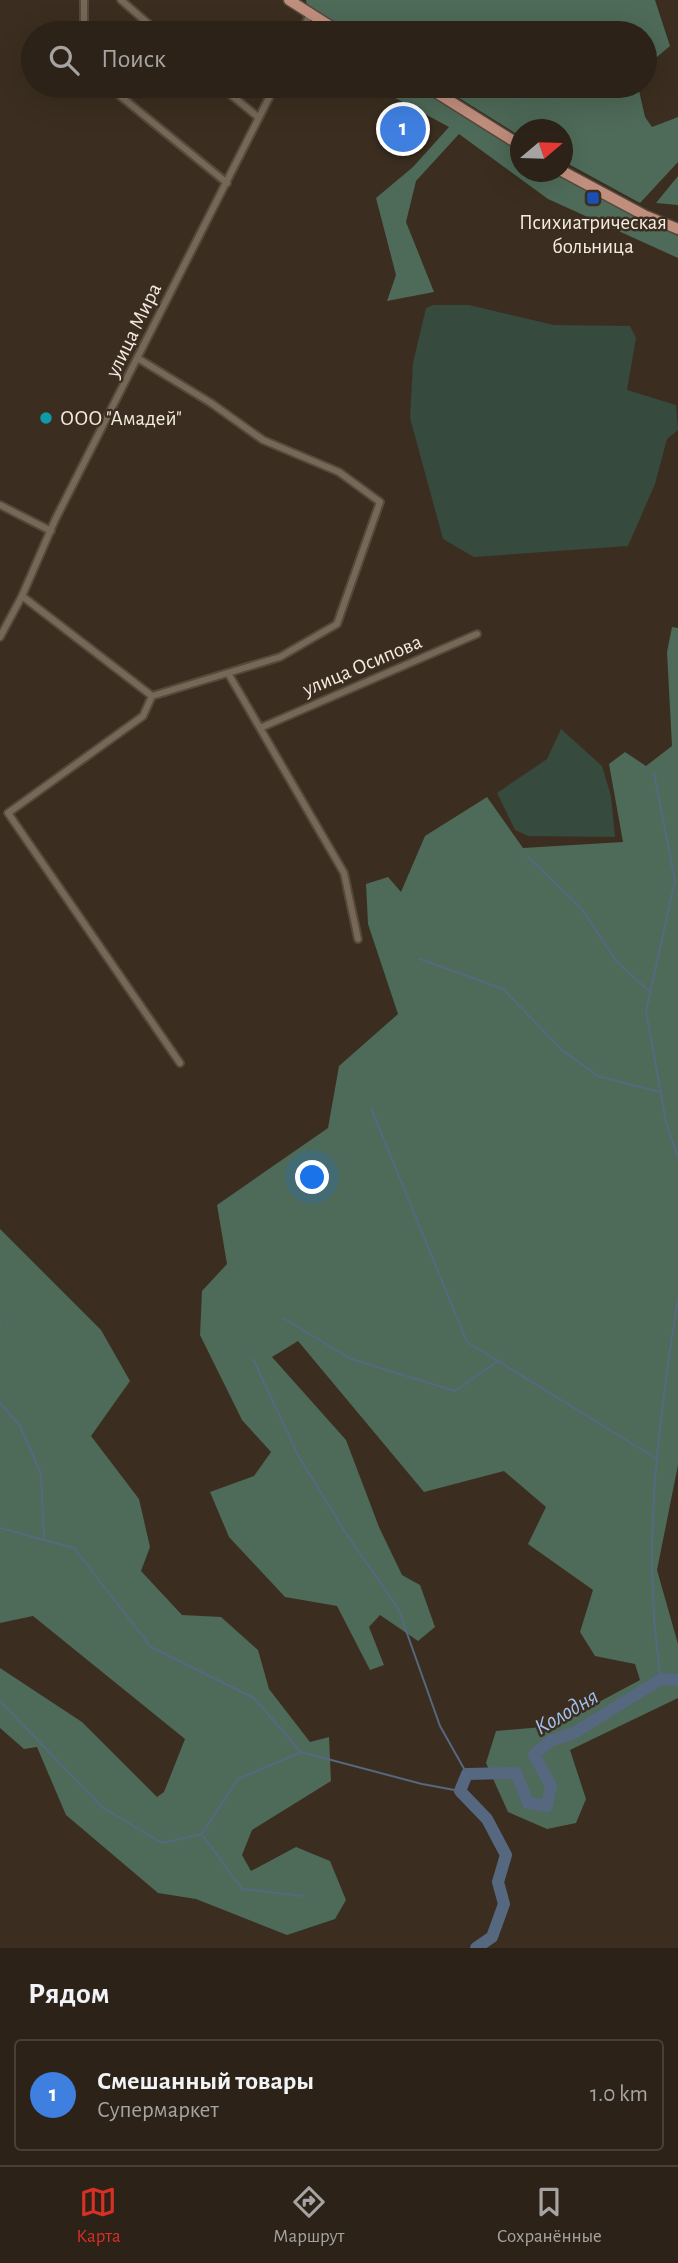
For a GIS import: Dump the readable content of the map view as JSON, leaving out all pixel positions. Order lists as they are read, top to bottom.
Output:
{
  "streets": {
    "street": ["улица Мира", "улица Осипова"]
  },
  "water": ["Колодня"],
  "places": {
    "transit": ["Психиатрическая больница"],
    "other": ["ООО \"Амадей\""]
  },
  "north": "right",
  "page": {
    "search": "Поиск",
    "pins": "1",
    "heading": "Рядом",
    "list": [
      {
        "mark": "1",
        "name": "Смешанный товары",
        "note": "Супермаркет",
        "value": "1.0 km"
      }
    ],
    "nav": ["Карта", "Маршрут", "Сохранённые"]
  }
}
